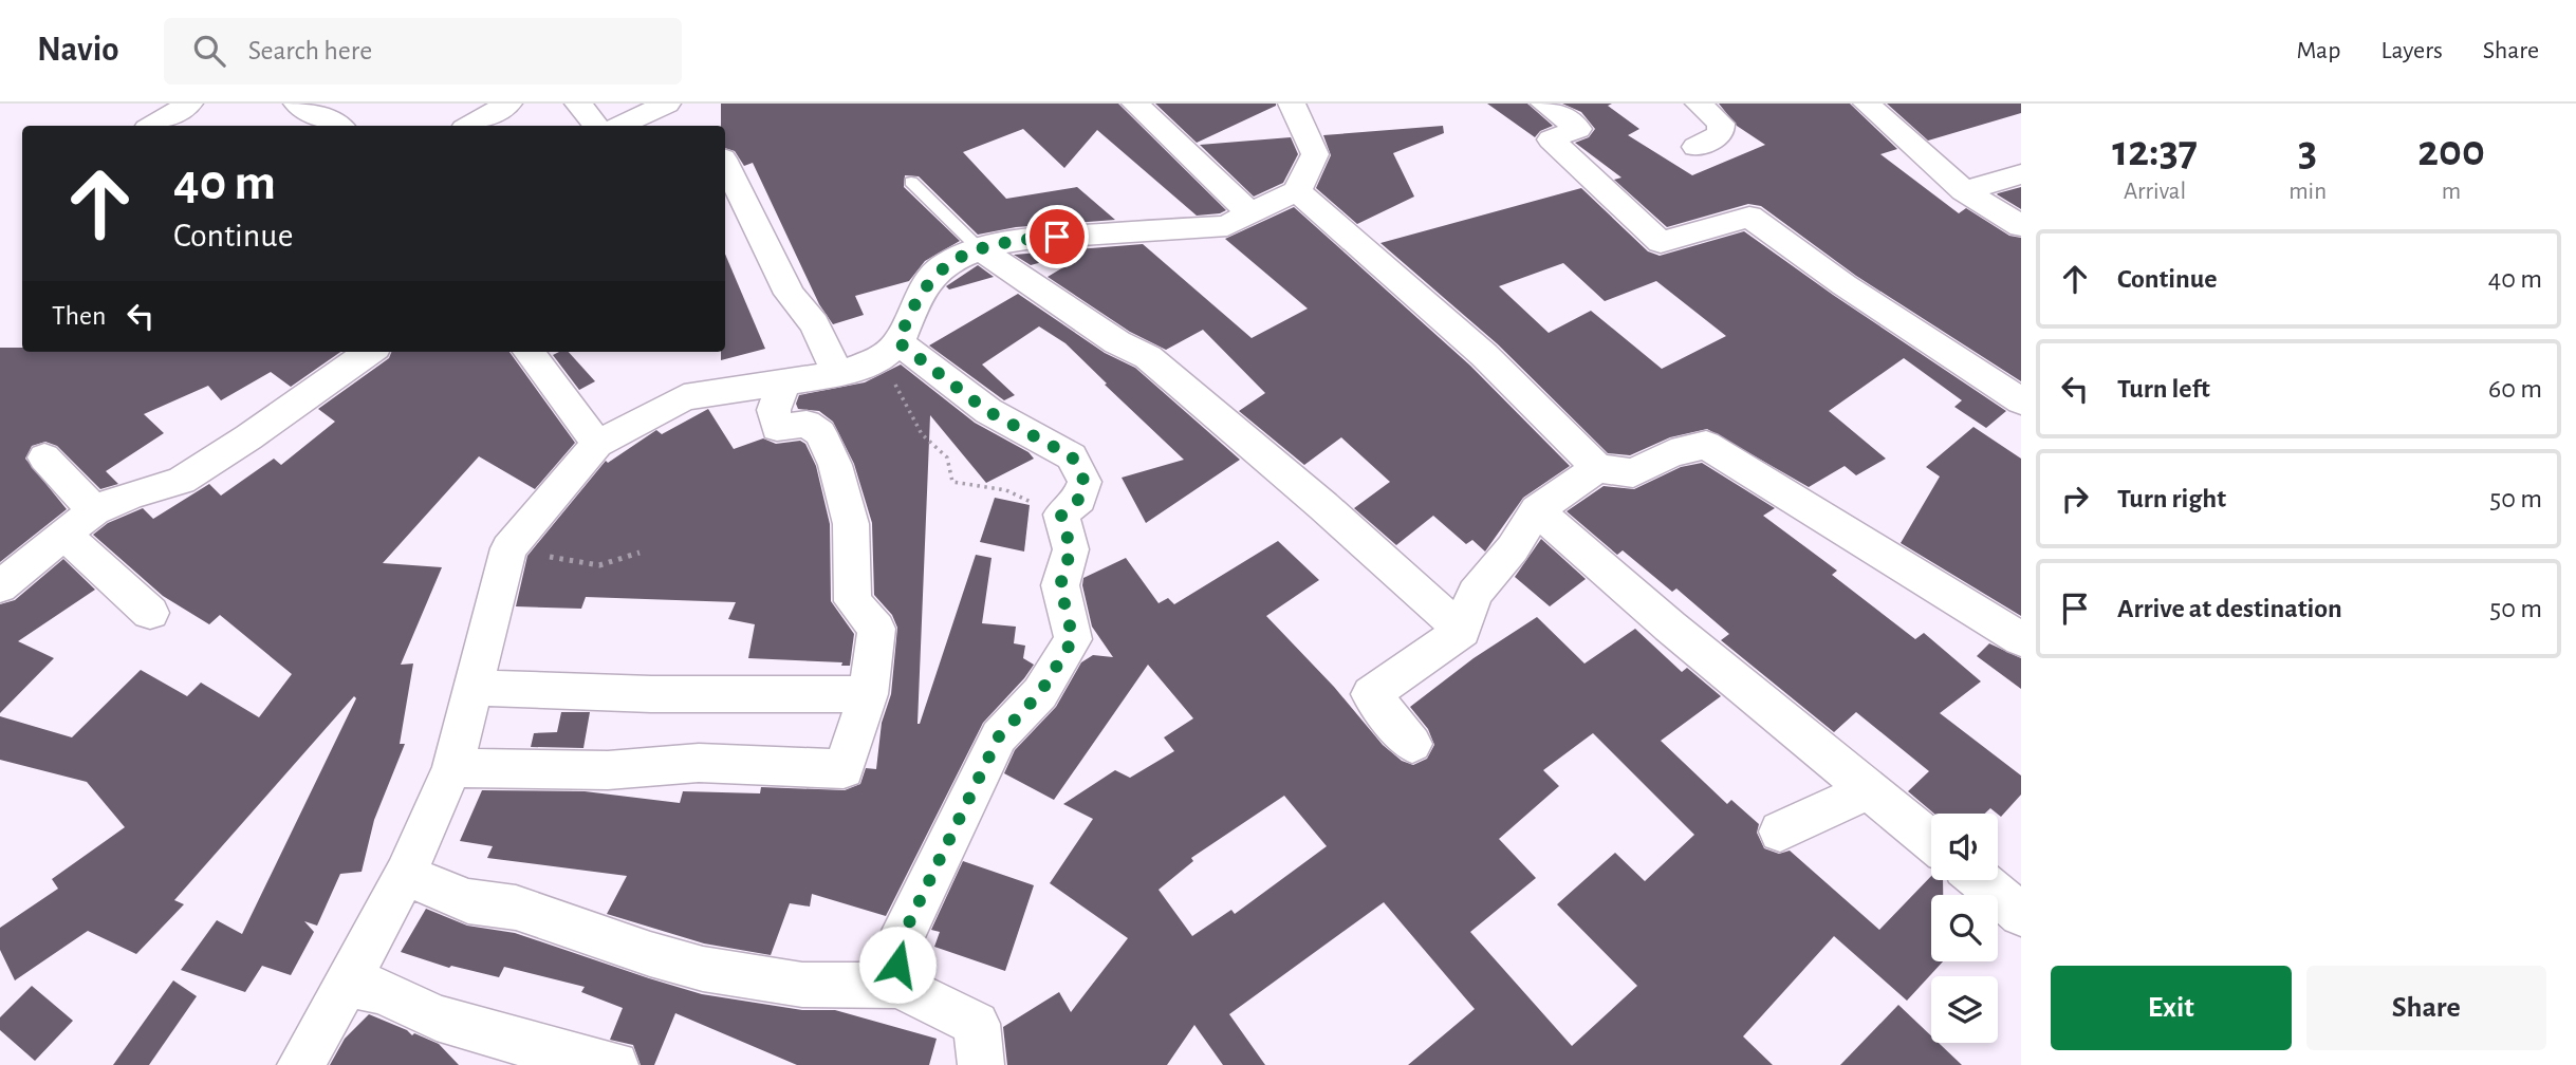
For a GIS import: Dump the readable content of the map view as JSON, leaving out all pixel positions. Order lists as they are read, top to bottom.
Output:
{
  "page": {
    "header": "Navio",
    "search": "Search here",
    "nav": ["Map", "Layers", "Share"],
    "eta": [
      "12:37",
      "Arrival",
      "3",
      "min",
      "200",
      "m"
    ],
    "turn": ["40 m", "Continue"],
    "list": [
      {
        "name": "Continue",
        "value": "40 m"
      },
      {
        "name": "Turn left",
        "value": "60 m"
      },
      {
        "name": "Turn right",
        "value": "50 m"
      },
      {
        "name": "Arrive at destination",
        "value": "50 m"
      }
    ],
    "then": "Then",
    "buttons": ["Exit", "Share"]
  }
}
